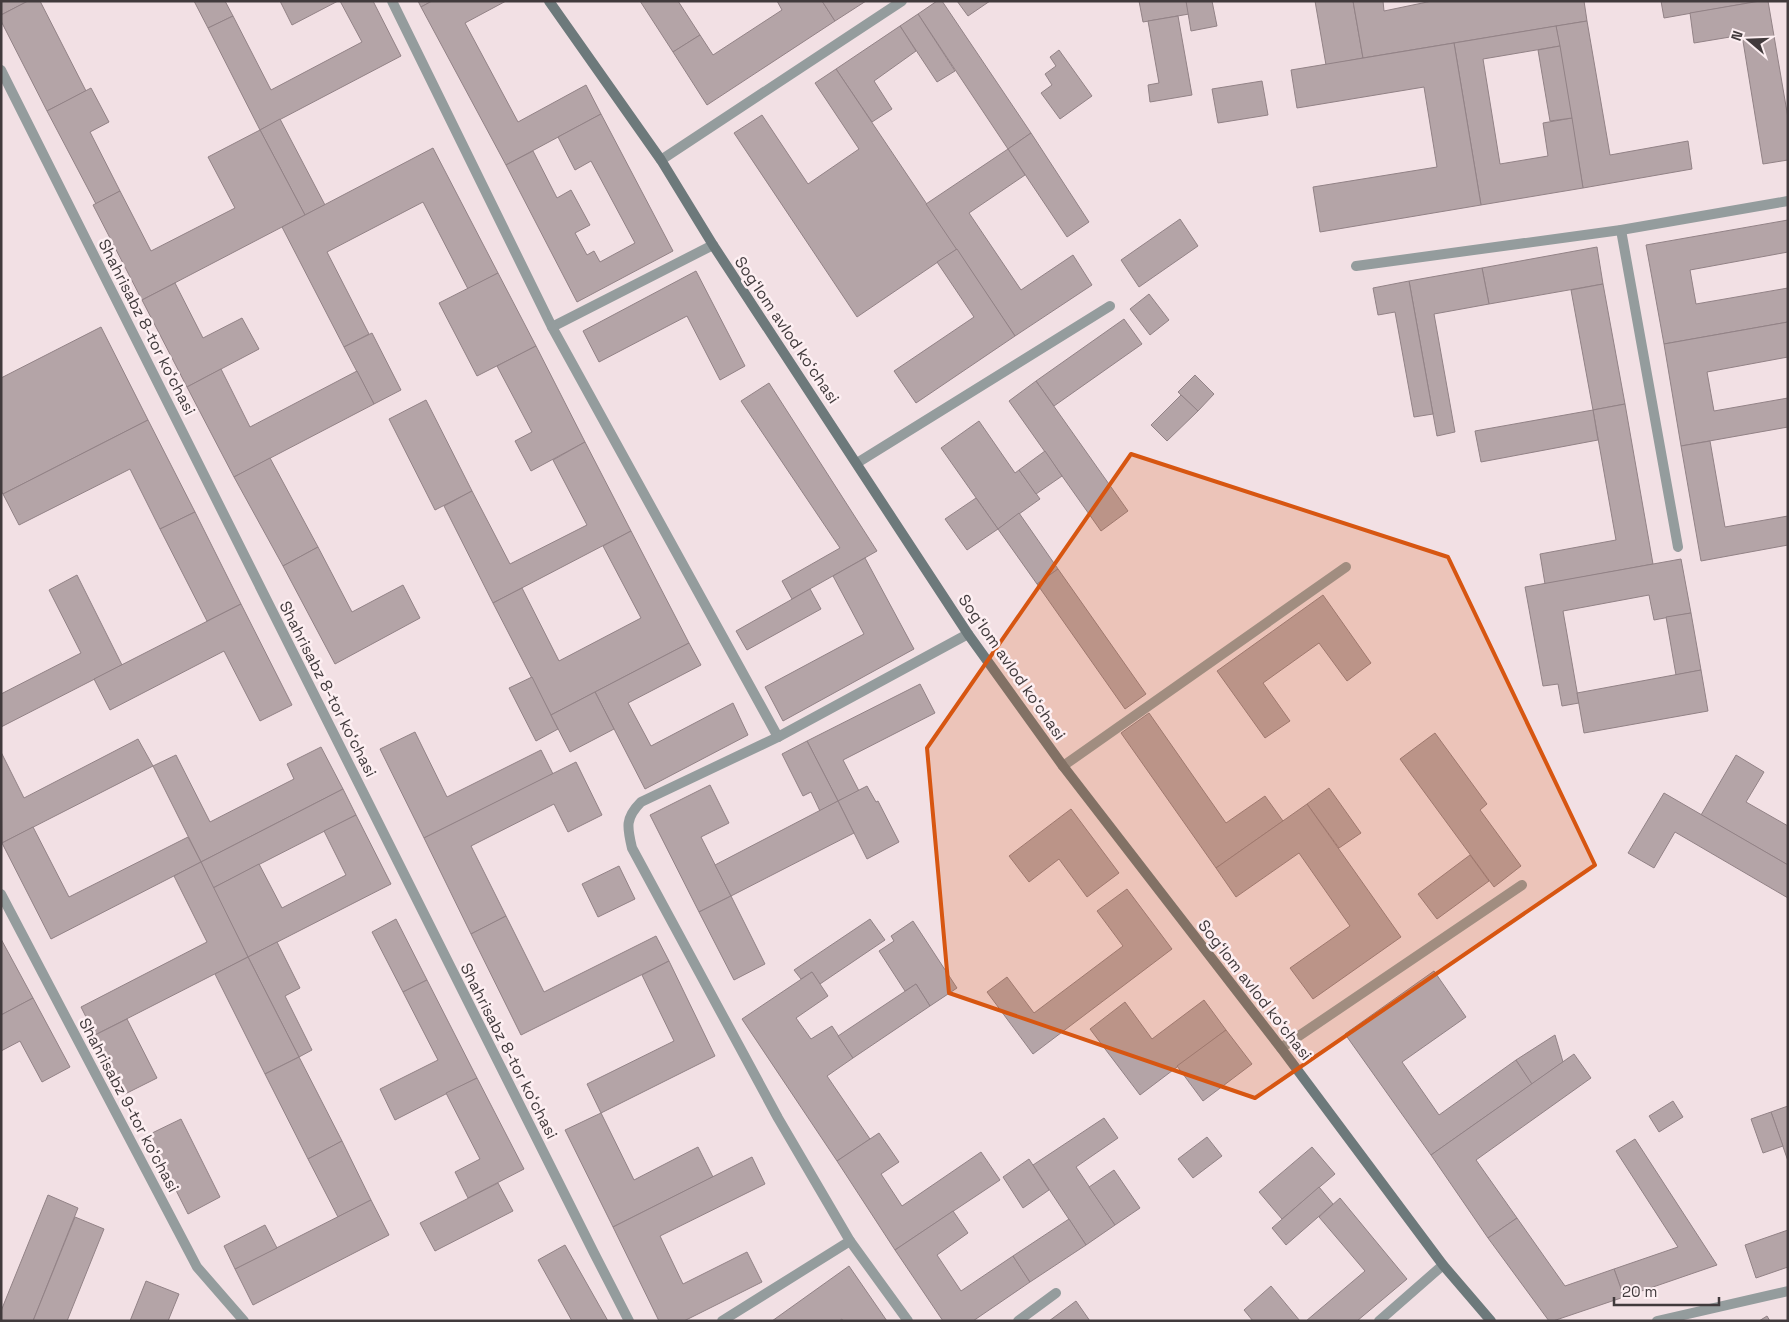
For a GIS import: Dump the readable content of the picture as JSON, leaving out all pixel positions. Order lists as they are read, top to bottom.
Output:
{
  "streets": {
    "street": ["Shahrisabz 8-tor koʻchasi", "Sogʻlom avlod koʻchasi", "Shahrisabz 9-tor koʻchasi"]
  },
  "scale_bar": "20 m",
  "north": "left"
}
